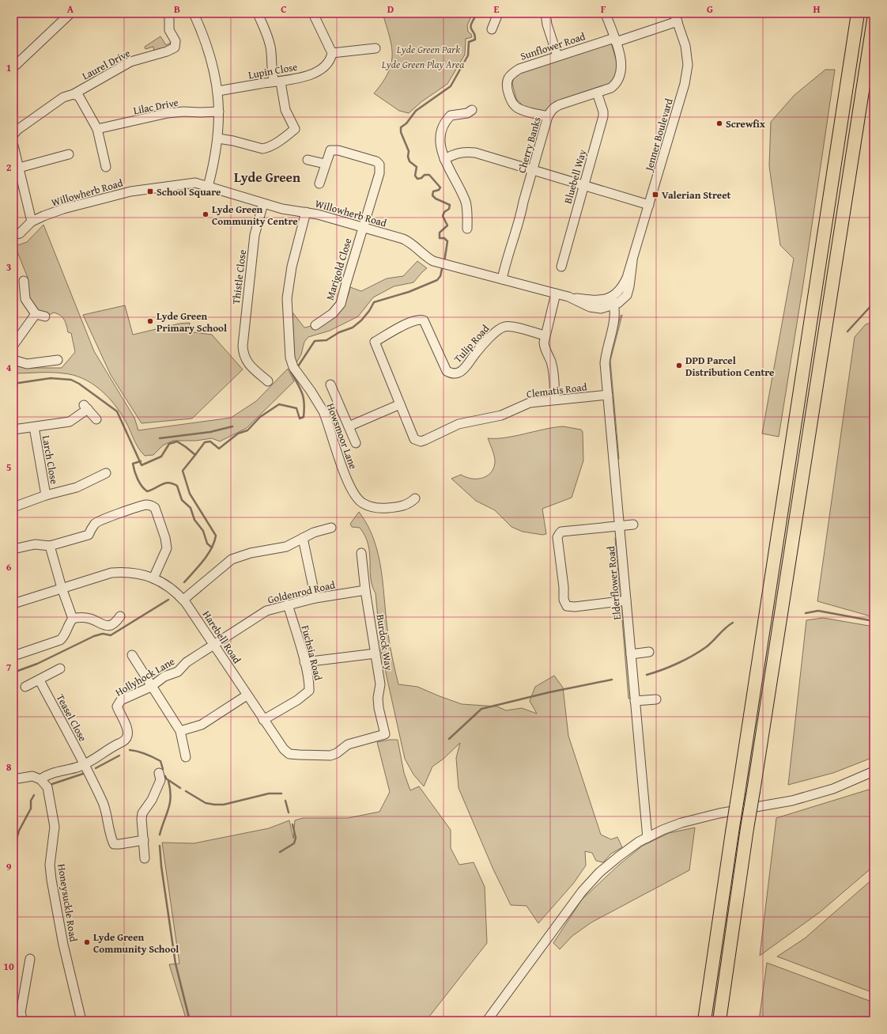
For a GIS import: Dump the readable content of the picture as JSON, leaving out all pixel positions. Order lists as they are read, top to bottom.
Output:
{
  "streets": {
    "street": [
      "Sunflower Road",
      "Laurel Drive",
      "Lupin Close",
      "Lilac Drive",
      "Jenner Boulevard",
      "Cherry Banks",
      "Bluebell Way",
      "Willowherb Road",
      "Marigold Close",
      "Thistle Close",
      "Tulip Road",
      "Clematis Road",
      "Howsmoor Lane",
      "Larch Close",
      "Elderflower Road",
      "Goldenrod Road",
      "Harebell Road",
      "Burdock Way",
      "Fuchsia Road",
      "Hollyhock Lane",
      "Teasel Close",
      "Honeysuckle Road"
    ]
  },
  "crossings": [
    ["Sunflower Road", "Cherry Banks"],
    ["Jenner Boulevard", "Willowherb Road"],
    ["Jenner Boulevard", "Elderflower Road"],
    ["Cherry Banks", "Bluebell Way"],
    ["Cherry Banks", "Willowherb Road"],
    ["Willowherb Road", "Marigold Close"],
    ["Willowherb Road", "Thistle Close"],
    ["Willowherb Road", "Howsmoor Lane"],
    ["Tulip Road", "Clematis Road"],
    ["Clematis Road", "Elderflower Road"],
    ["Goldenrod Road", "Harebell Road"],
    ["Goldenrod Road", "Burdock Way"],
    ["Goldenrod Road", "Fuchsia Road"],
    ["Goldenrod Road", "Hollyhock Lane"],
    ["Harebell Road", "Burdock Way"],
    ["Harebell Road", "Fuchsia Road"],
    ["Harebell Road", "Hollyhock Lane"],
    ["Hollyhock Lane", "Teasel Close"],
    ["Hollyhock Lane", "Honeysuckle Road"]
  ],
  "districts": ["Lyde Green"],
  "parks": ["Lyde Green Park", "Lyde Green Play Area"],
  "places": {
    "other": [
      "Screwfix",
      "Lyde Green Community Centre",
      "Lyde Green Primary School",
      "DPD Parcel Distribution Centre",
      "Lyde Green Community School"
    ],
    "transit": ["School Square", "Valerian Street"]
  },
  "grid": {
    "columns": [
      "A",
      "B",
      "C",
      "D",
      "E",
      "F",
      "G",
      "H"
    ],
    "rows": [
      "1",
      "2",
      "3",
      "4",
      "5",
      "6",
      "7",
      "8",
      "9",
      "10"
    ]
  }
}
